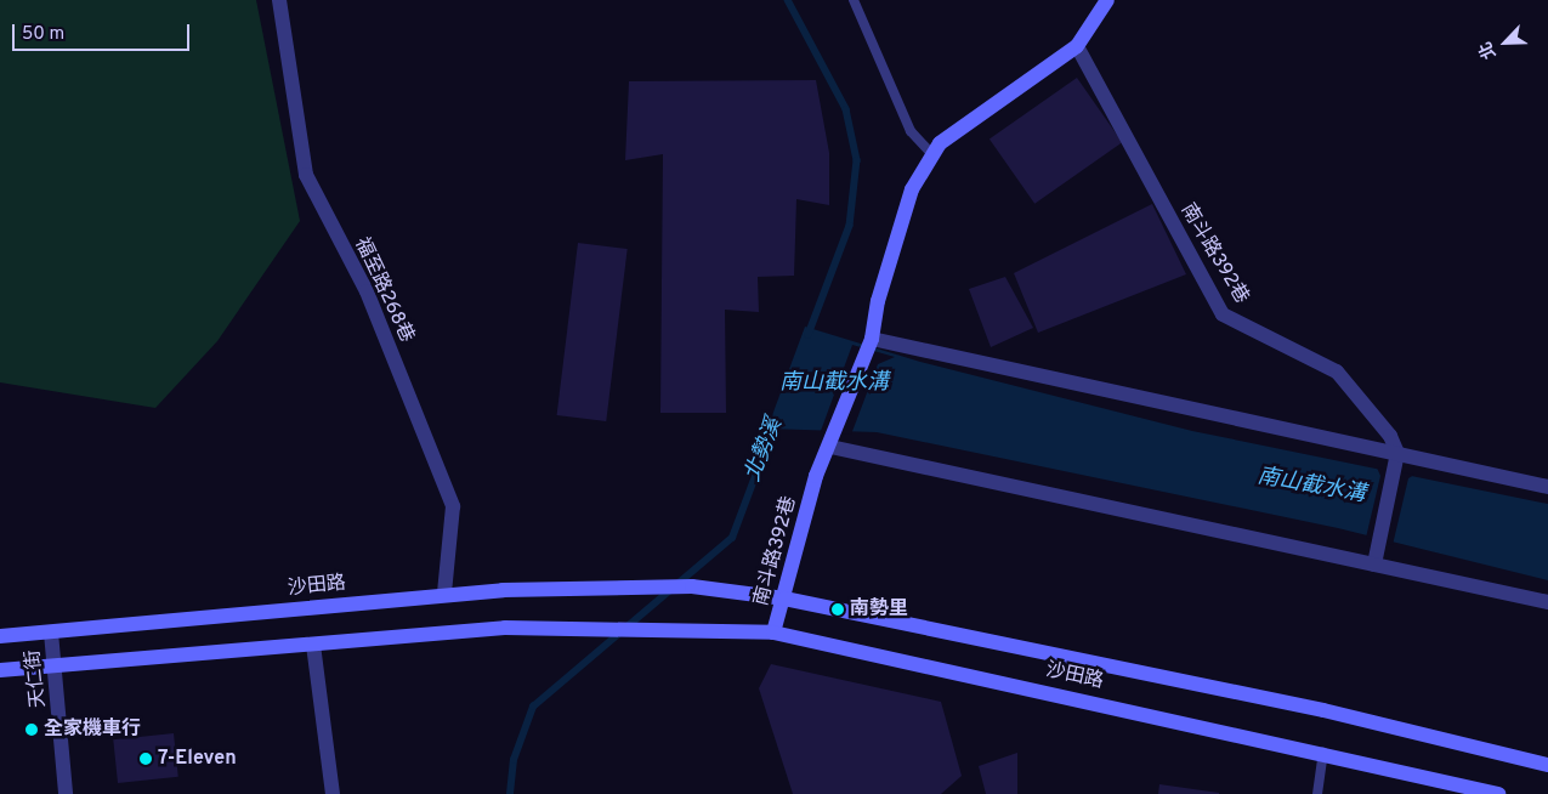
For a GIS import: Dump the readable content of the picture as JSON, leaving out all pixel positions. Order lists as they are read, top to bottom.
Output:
{
  "streets": {
    "street": [
      "南斗路392巷",
      "福至路268巷",
      "沙田路",
      "天仁街"
    ]
  },
  "crossings": [
    ["南斗路392巷", "沙田路"],
    ["福至路268巷", "沙田路"],
    ["沙田路", "天仁街"]
  ],
  "water": ["南山截水溝", "北勢溪"],
  "places": ["南勢里", "全家機車行", "7-Eleven"],
  "scale_bar": "50 m",
  "north": "bottom left"
}
